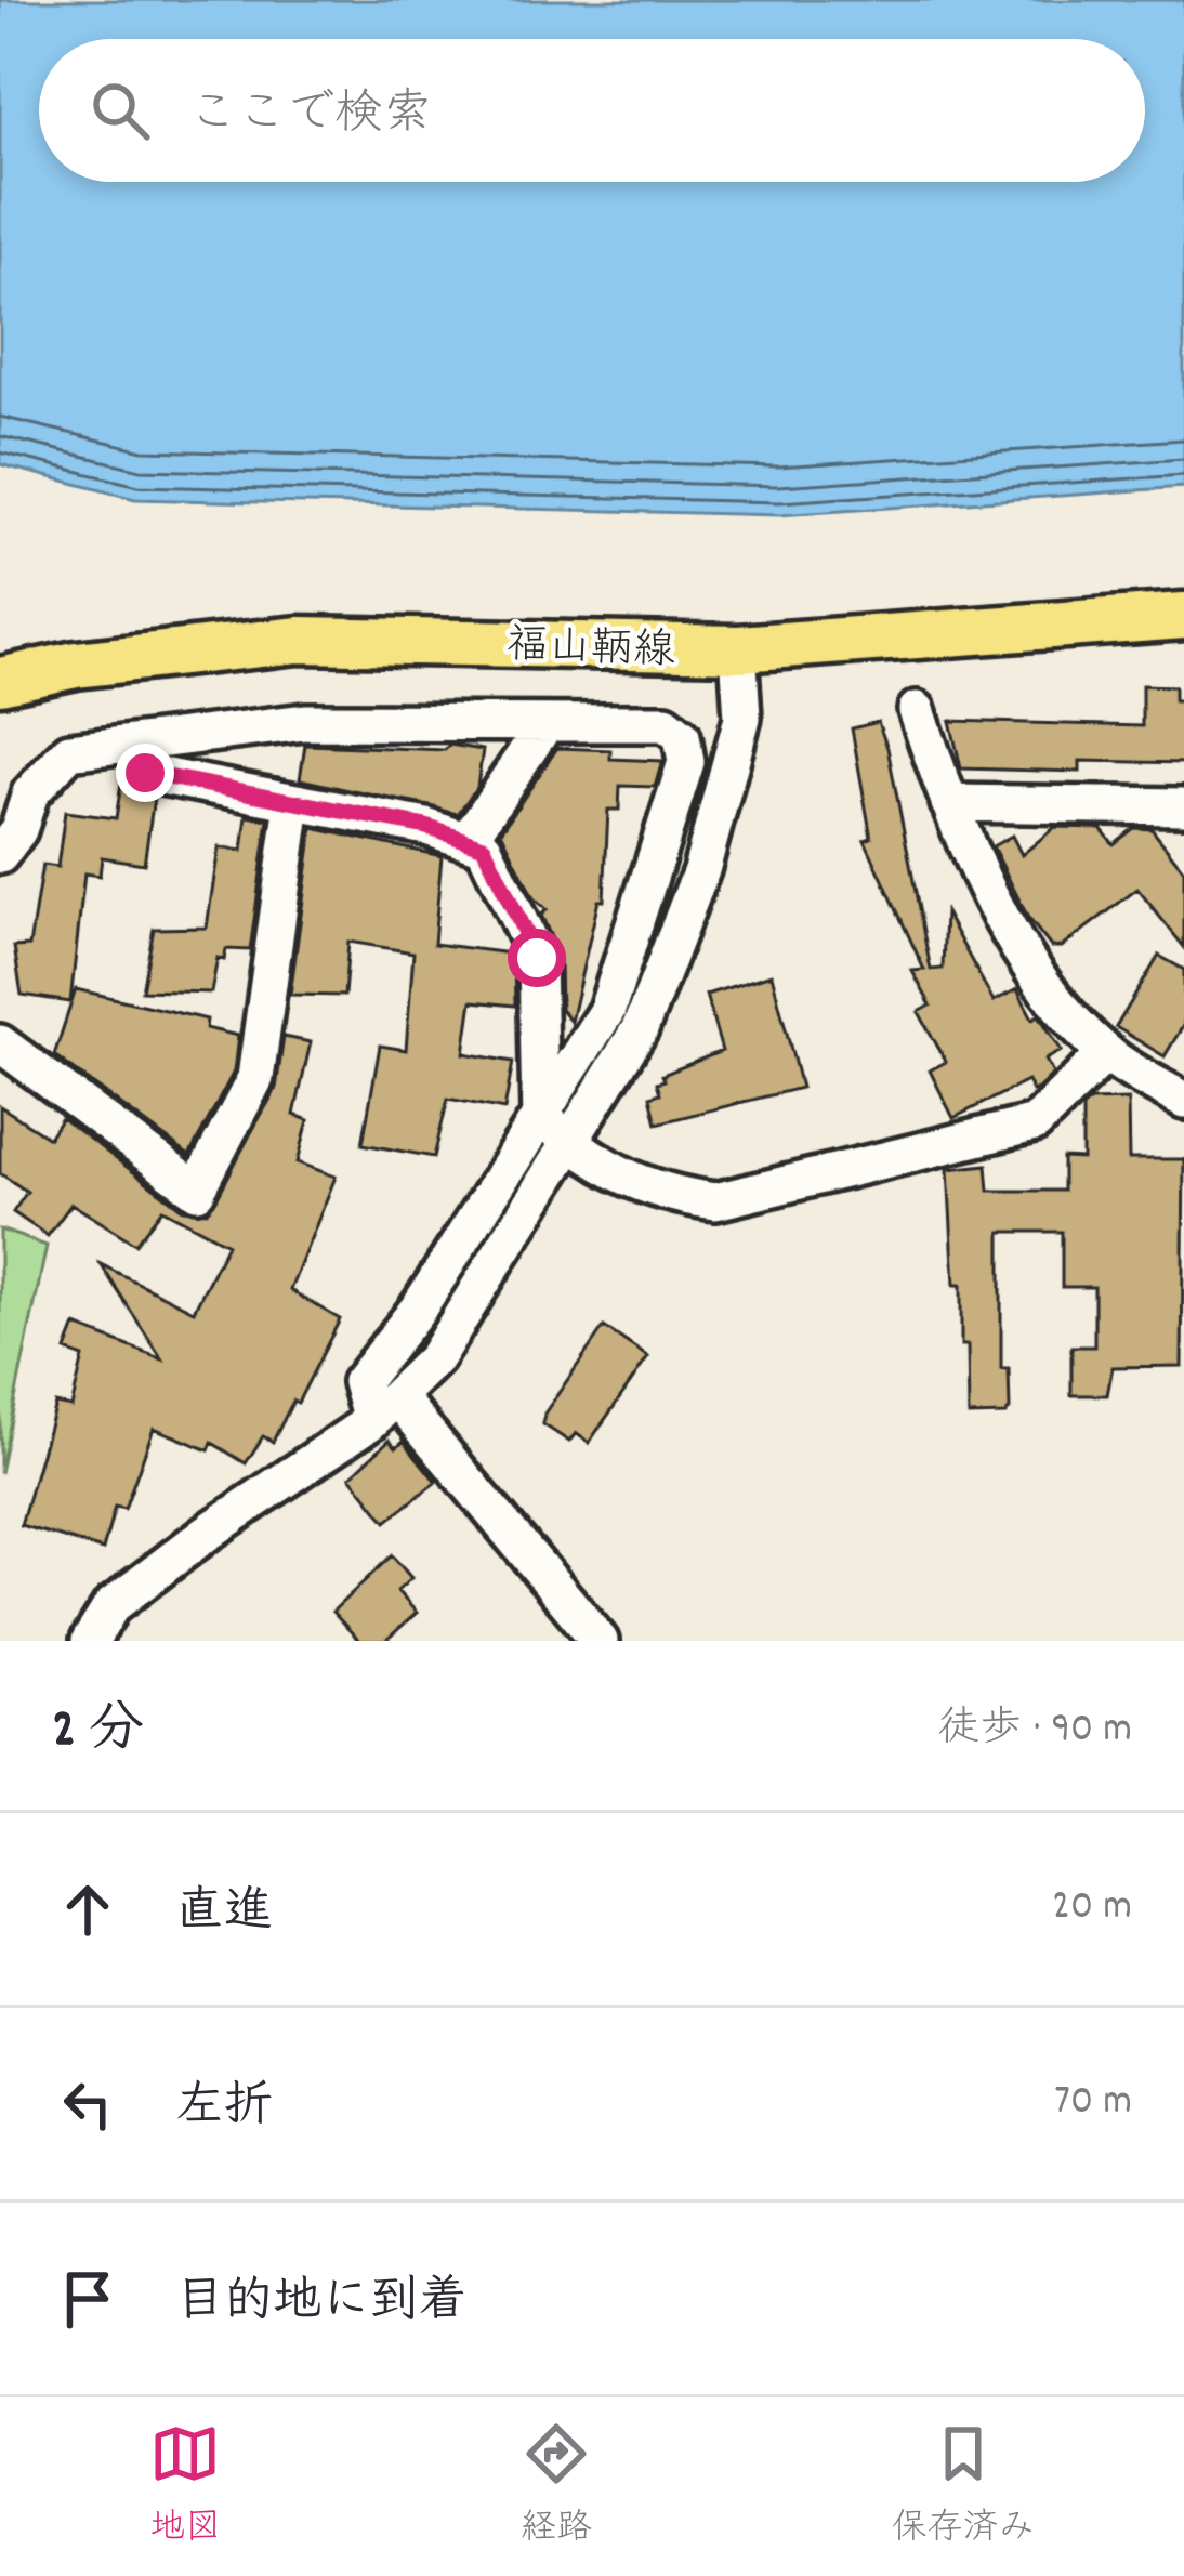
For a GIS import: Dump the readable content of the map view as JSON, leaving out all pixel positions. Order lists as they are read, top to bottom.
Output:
{
  "streets": {
    "main road": ["福山鞆線"]
  },
  "page": {
    "search": "ここで検索",
    "heading": ["2 分", "徒歩 · 90 m"],
    "list": [
      ["直進", "20 m"],
      ["左折", "70 m"],
      "目的地に到着"
    ],
    "nav": ["地図", "経路", "保存済み"]
  }
}
